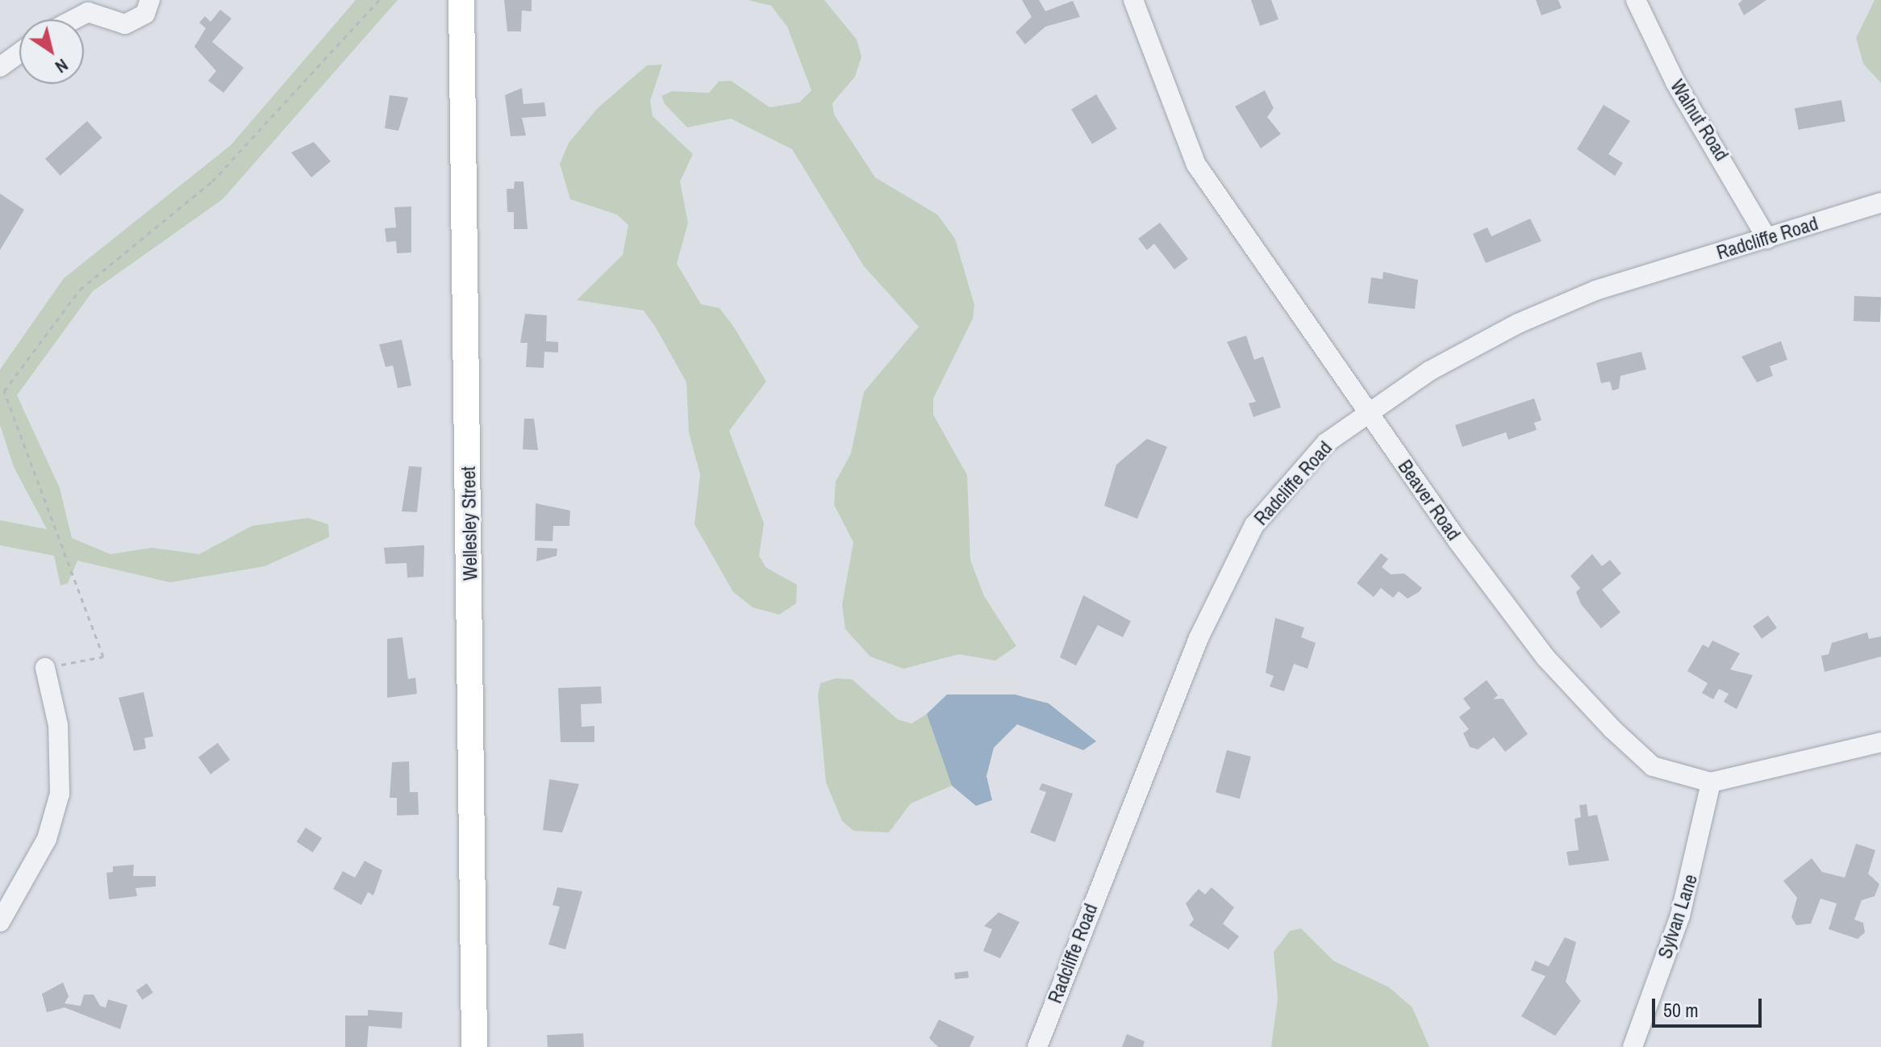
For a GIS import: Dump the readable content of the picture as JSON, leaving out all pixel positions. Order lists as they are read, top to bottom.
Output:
{
  "streets": {
    "main road": ["Wellesley Street"],
    "street": [
      "Walnut Road",
      "Radcliffe Road",
      "Beaver Road",
      "Sylvan Lane"
    ]
  },
  "crossings": [
    ["Walnut Road", "Radcliffe Road"],
    ["Radcliffe Road", "Beaver Road"],
    ["Beaver Road", "Sylvan Lane"]
  ],
  "scale_bar": "50 m",
  "north": "bottom right"
}
